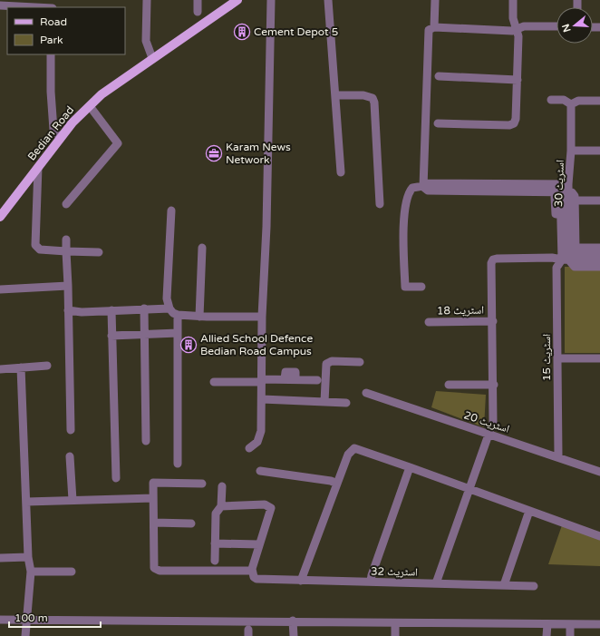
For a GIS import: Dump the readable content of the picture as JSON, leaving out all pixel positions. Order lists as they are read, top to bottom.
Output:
{
  "streets": {
    "main road": ["Bedian Road"],
    "street": [
      "اسٹریٹ 30",
      "اسٹریٹ 18",
      "اسٹریٹ 15",
      "اسٹریٹ 20",
      "اسٹریٹ 32"
    ]
  },
  "crossings": [
    ["اسٹریٹ 30", "اسٹریٹ 15"],
    ["اسٹریٹ 15", "اسٹریٹ 20"]
  ],
  "places": {
    "building": ["Cement Depot 5", "Allied School Defence Bedian Road Campus"],
    "office": ["Karam News Network"]
  },
  "legend": ["Road", "Park"],
  "scale_bar": "100 m",
  "north": "left"
}
